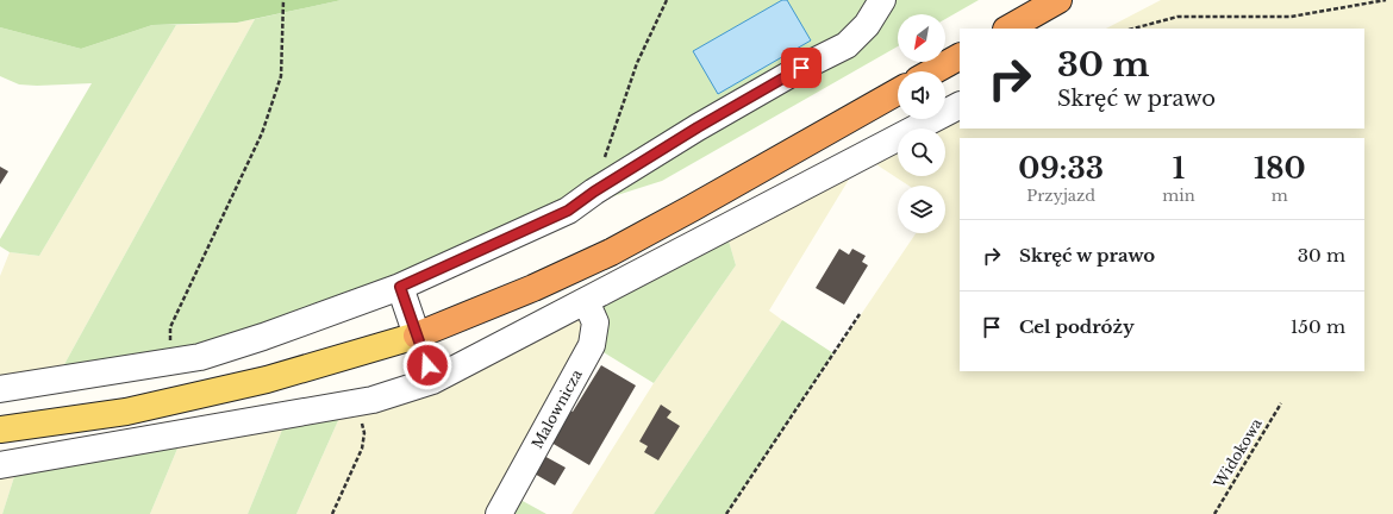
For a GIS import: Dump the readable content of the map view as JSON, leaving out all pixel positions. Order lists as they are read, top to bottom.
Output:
{
  "streets": {
    "street": ["Malownicza"],
    "path": ["Widokowa"]
  },
  "north": "bottom left",
  "page": {
    "turn": ["30 m", "Skręć w prawo"],
    "eta": [
      "09:33",
      "Przyjazd",
      "1",
      "min",
      "180",
      "m"
    ],
    "list": [
      {
        "name": "Skręć w prawo",
        "value": "30 m"
      },
      {
        "name": "Cel podróży",
        "value": "150 m"
      }
    ]
  }
}
